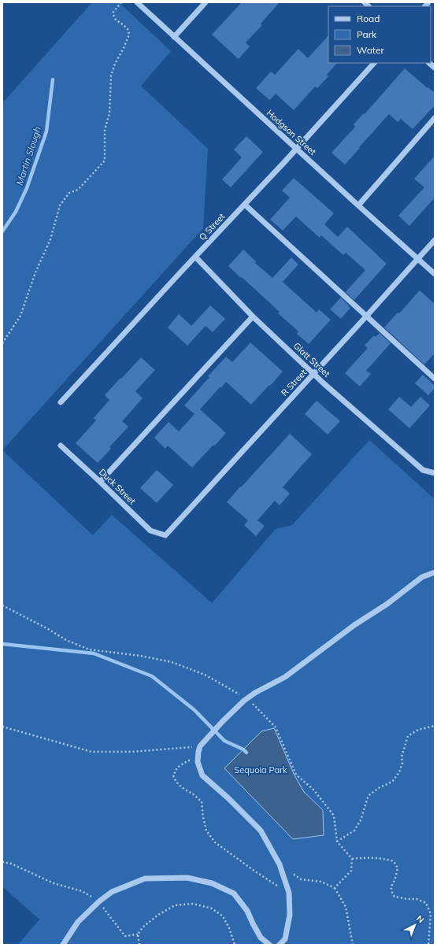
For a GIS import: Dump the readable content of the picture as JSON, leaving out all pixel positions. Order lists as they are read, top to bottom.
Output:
{
  "streets": {
    "street": [
      "Hodgson Street",
      "Q Street",
      "Glatt Street",
      "R Street",
      "Duck Street"
    ]
  },
  "crossings": [
    ["Hodgson Street", "Q Street"],
    ["Hodgson Street", "R Street"],
    ["Q Street", "Glatt Street"],
    ["Glatt Street", "R Street"],
    ["R Street", "Duck Street"]
  ],
  "water": ["Martin Slough"],
  "parks": ["Sequoia Park"],
  "legend": ["Road", "Park", "Water"],
  "north": "top right"
}
